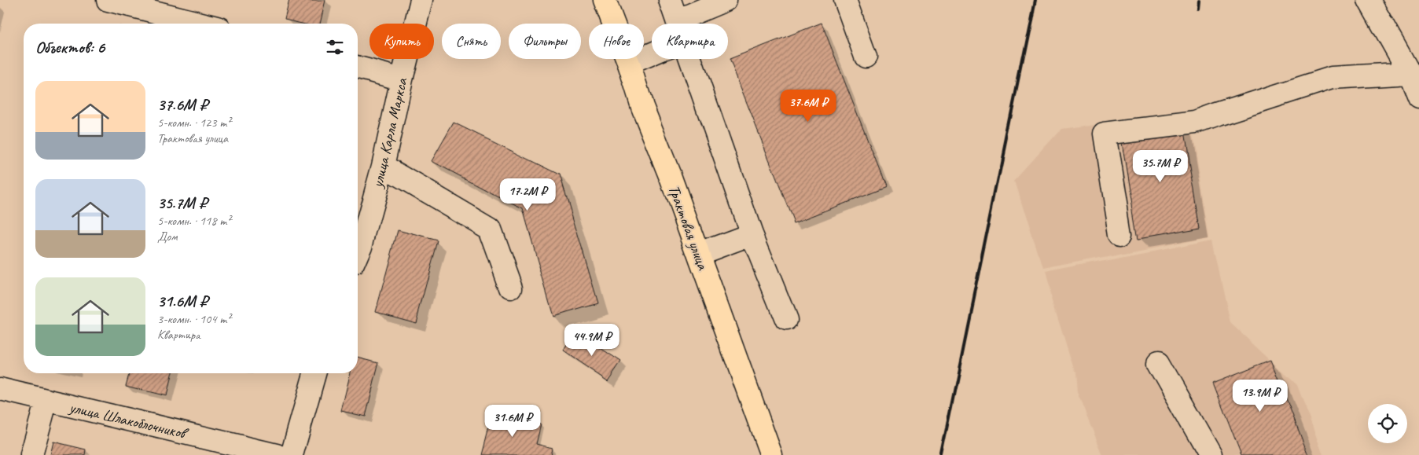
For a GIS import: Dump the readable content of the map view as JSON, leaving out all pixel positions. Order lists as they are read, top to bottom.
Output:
{
  "streets": {
    "main road": ["Трактовая улица"],
    "street": ["улица Карла Маркса", "улица Шлакоблочников"]
  },
  "page": {
    "chip": [
      "Купить",
      "Снять",
      "Фильтры",
      "Новое",
      "Квартира"
    ],
    "heading": "Объектов: 6",
    "list": [
      {
        "name": "37.6M ₽",
        "note": "5-комн. · 123 m² · Трактовая улица"
      },
      {
        "name": "35.7M ₽",
        "note": "5-комн. · 118 m² · Дом"
      },
      {
        "name": "31.6M ₽",
        "note": "3-комн. · 104 m² · Квартира"
      }
    ],
    "price": [
      "37.6M ₽",
      "35.7M ₽",
      "17.2M ₽",
      "44.9M ₽",
      "13.9M ₽",
      "31.6M ₽"
    ]
  }
}
